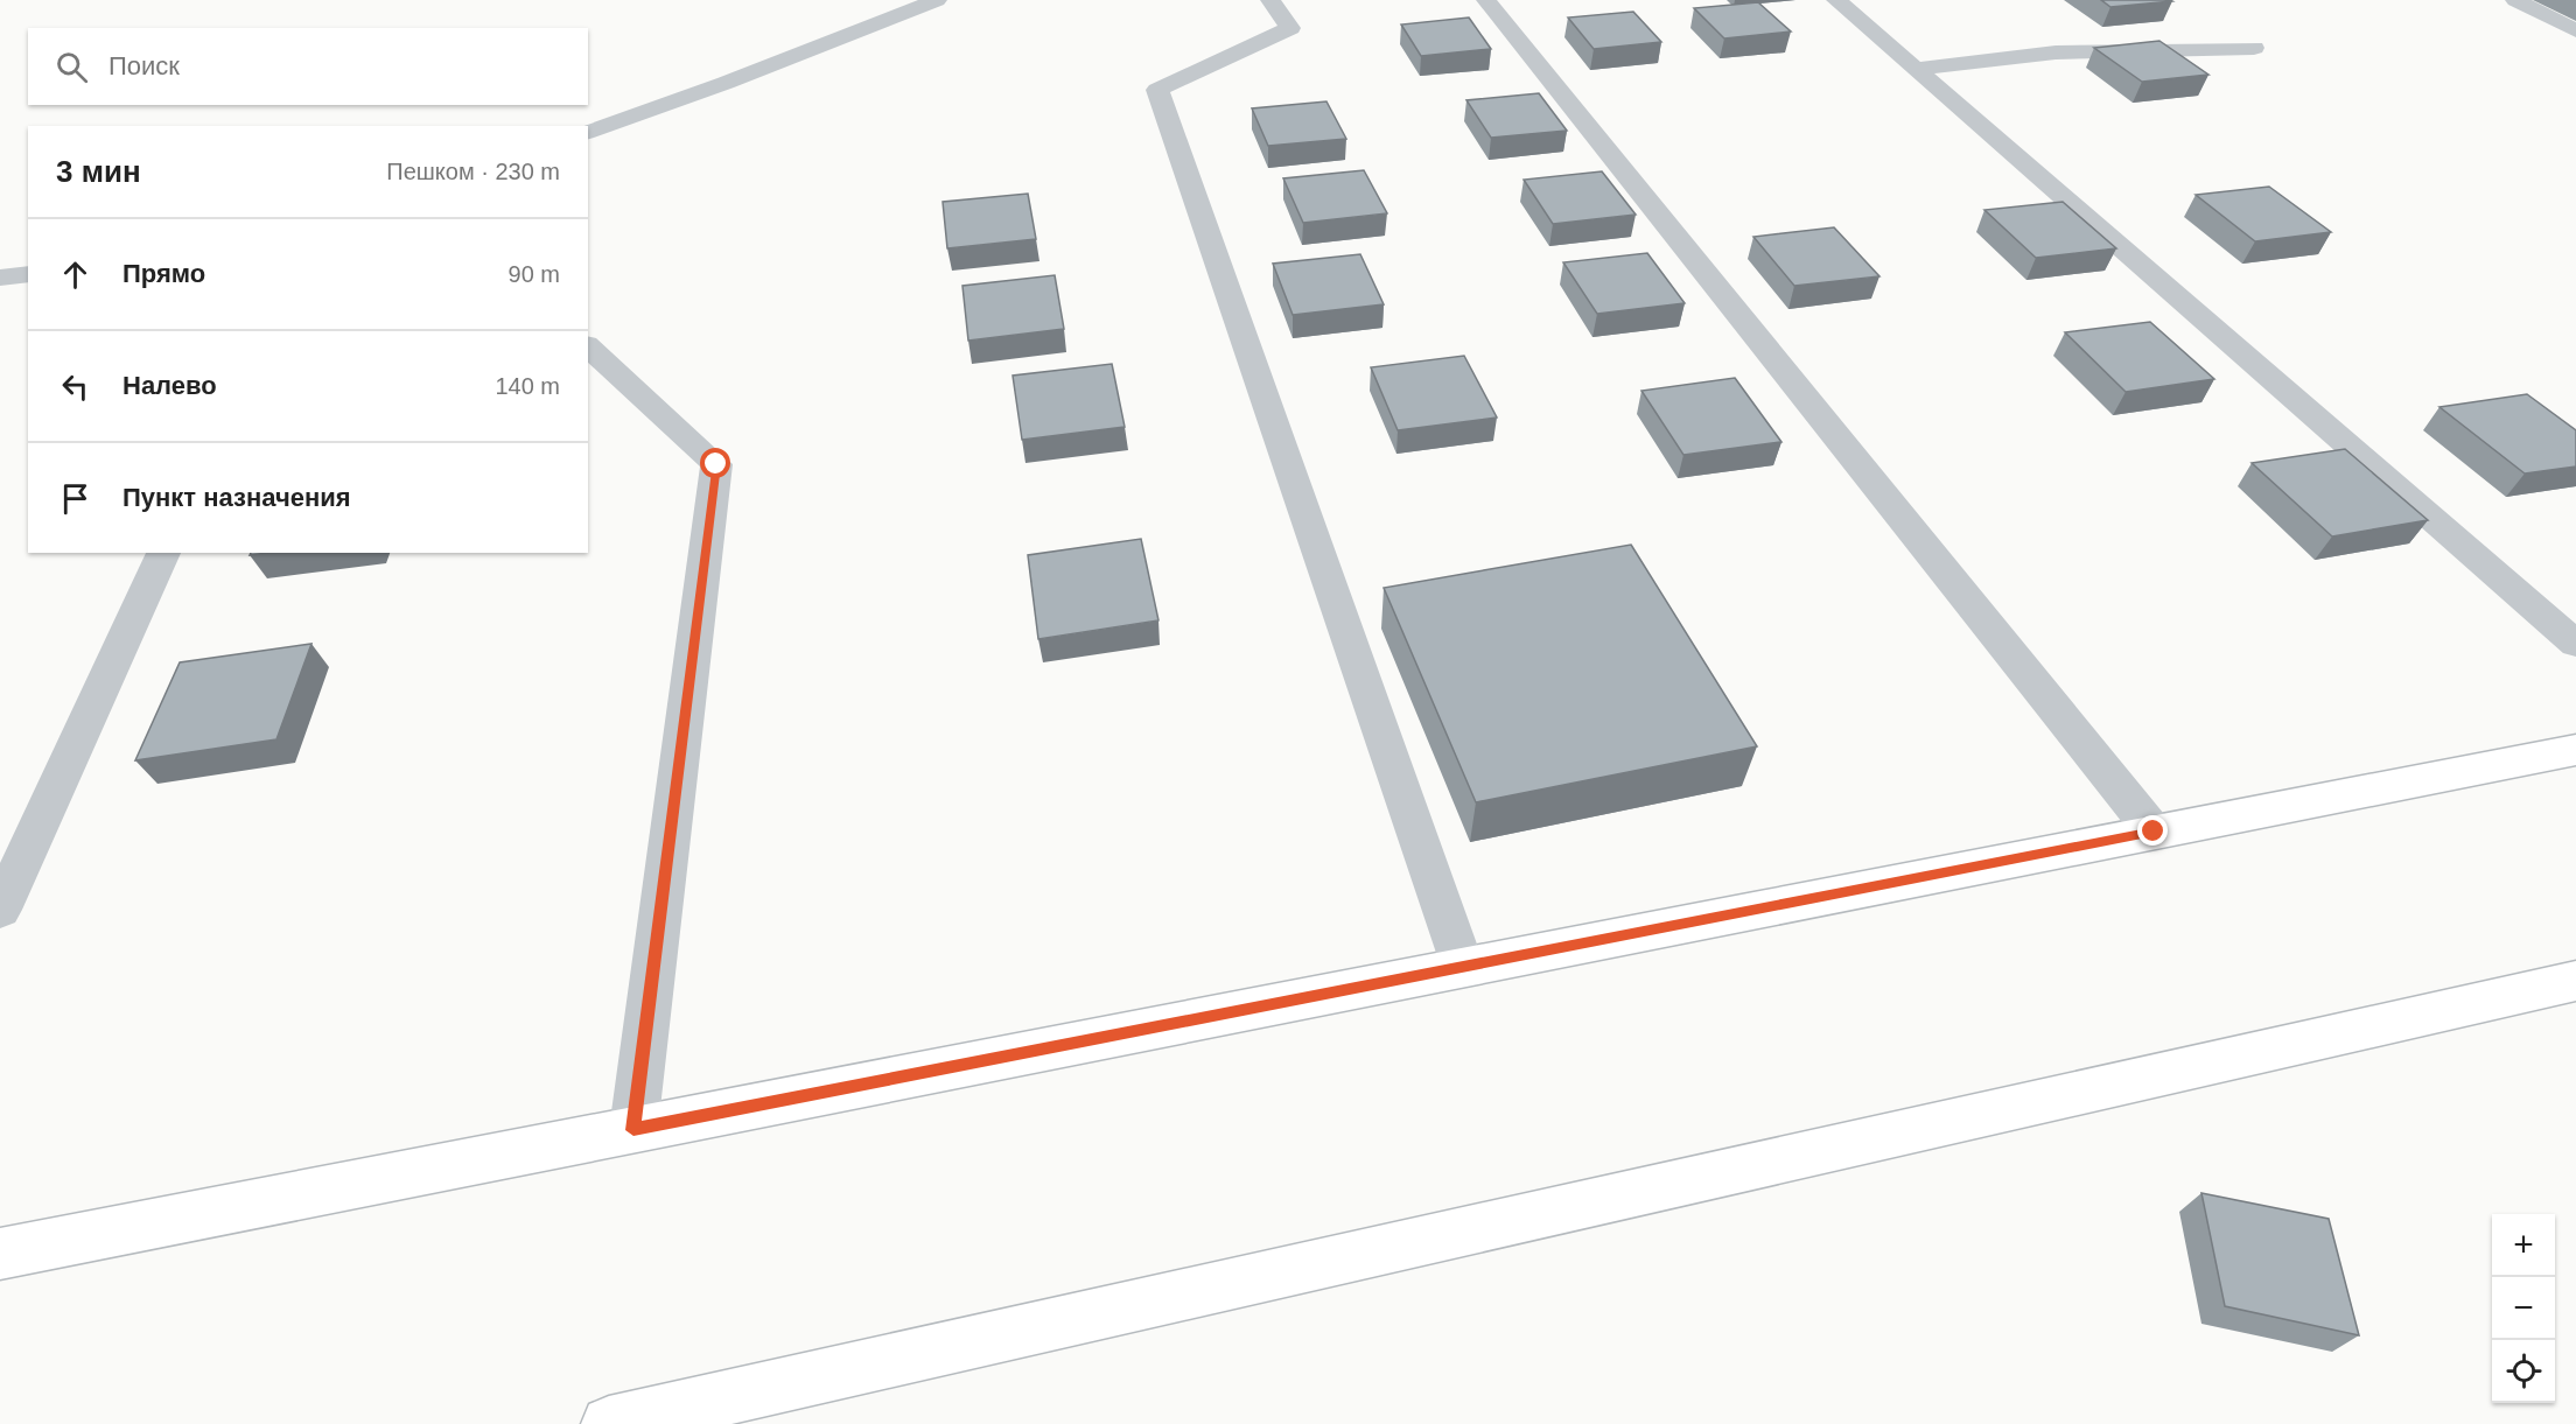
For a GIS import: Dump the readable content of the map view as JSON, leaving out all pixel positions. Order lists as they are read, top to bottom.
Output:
{
  "page": {
    "search": "Поиск",
    "heading": ["3 мин", "Пешком · 230 m"],
    "list": [
      ["Прямо", "90 m"],
      ["Налево", "140 m"],
      "Пункт назначения"
    ],
    "map_buttons": ["+", "−"]
  }
}
